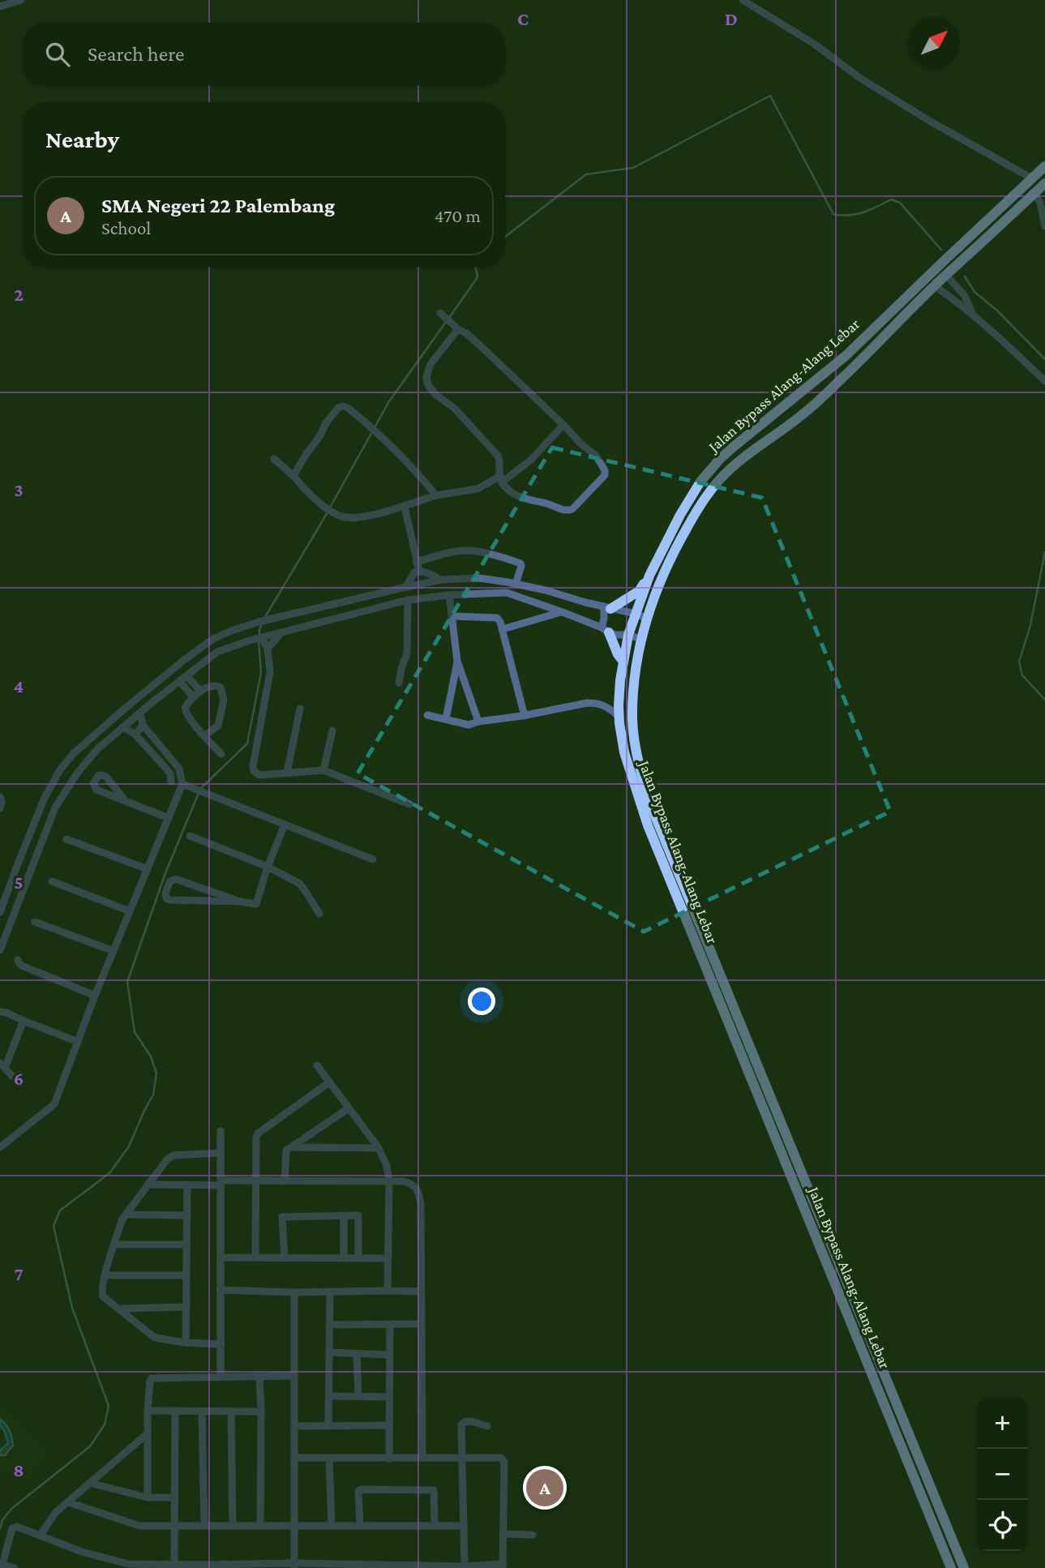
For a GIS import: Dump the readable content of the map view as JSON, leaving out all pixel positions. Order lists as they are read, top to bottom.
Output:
{
  "streets": {
    "highway": ["Jalan Bypass Alang-Alang Lebar"]
  },
  "north": "top right",
  "page": {
    "search": "Search here",
    "heading": "Nearby",
    "list": [
      {
        "mark": "A",
        "name": "SMA Negeri 22 Palembang",
        "note": "School",
        "value": "470 m"
      }
    ],
    "map_buttons": ["+", "−"],
    "pins": "A"
  },
  "grid": {
    "columns": ["C", "D"],
    "rows": [
      "2",
      "3",
      "4",
      "5",
      "6",
      "7",
      "8"
    ]
  }
}
